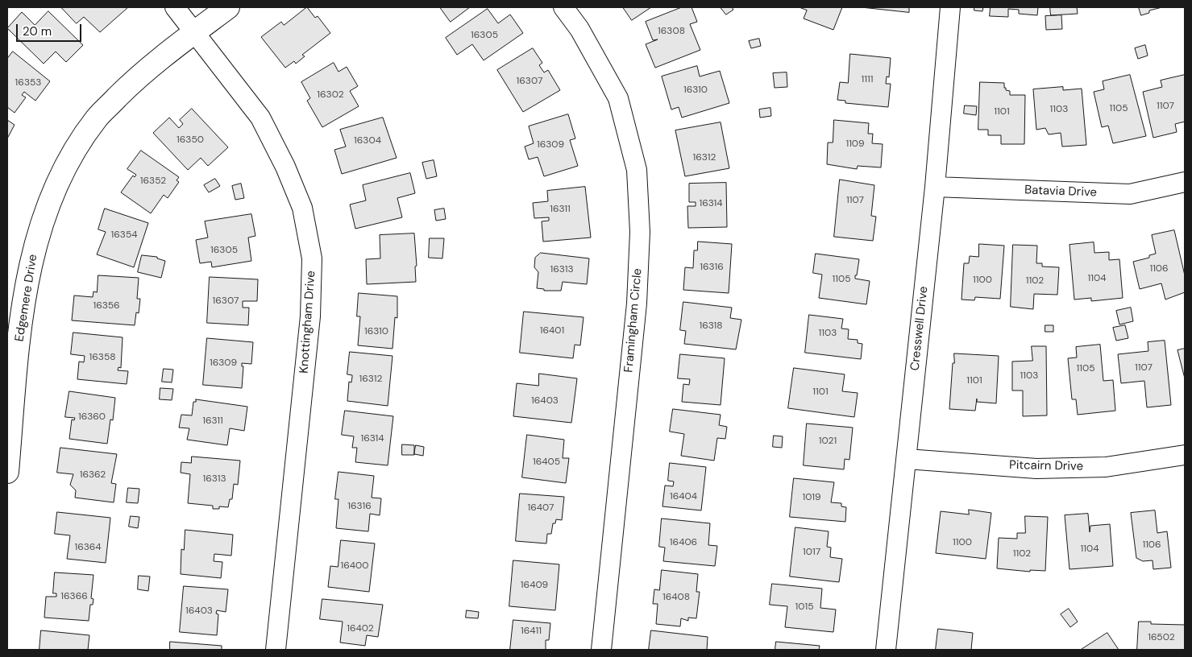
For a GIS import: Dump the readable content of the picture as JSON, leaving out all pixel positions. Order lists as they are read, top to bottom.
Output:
{
  "streets": {
    "street": [
      "Batavia Drive",
      "Edgemere Drive",
      "Framingham Circle",
      "Knottingham Drive",
      "Cresswell Drive",
      "Pitcairn Drive"
    ]
  },
  "crossings": [
    ["Batavia Drive", "Cresswell Drive"],
    ["Edgemere Drive", "Knottingham Drive"],
    ["Cresswell Drive", "Pitcairn Drive"]
  ],
  "house_numbers": [
    "16308",
    "16305",
    "1111",
    "16307",
    "16353",
    "16310",
    "16302",
    "1107",
    "1105",
    "1103",
    "1101",
    "16350",
    "16304",
    "1109",
    "16309",
    "16312",
    "16352",
    "1107",
    "16314",
    "16311",
    "16354",
    "16305",
    "16316",
    "1106",
    "16313",
    "1104",
    "1105",
    "1100",
    "1102",
    "16307",
    "16356",
    "16318",
    "16401",
    "16310",
    "1103",
    "16358",
    "16309",
    "1107",
    "1105",
    "1103",
    "16312",
    "1101",
    "1101",
    "16403",
    "16360",
    "16311",
    "16314",
    "1021",
    "16405",
    "16362",
    "16313",
    "16404",
    "1019",
    "16316",
    "16407",
    "16406",
    "1100",
    "1106",
    "16364",
    "1104",
    "1017",
    "1102",
    "16400",
    "16409",
    "16366",
    "16408",
    "1015",
    "16403",
    "16402",
    "16411",
    "16502"
  ],
  "scale_bar": "20 m"
}
